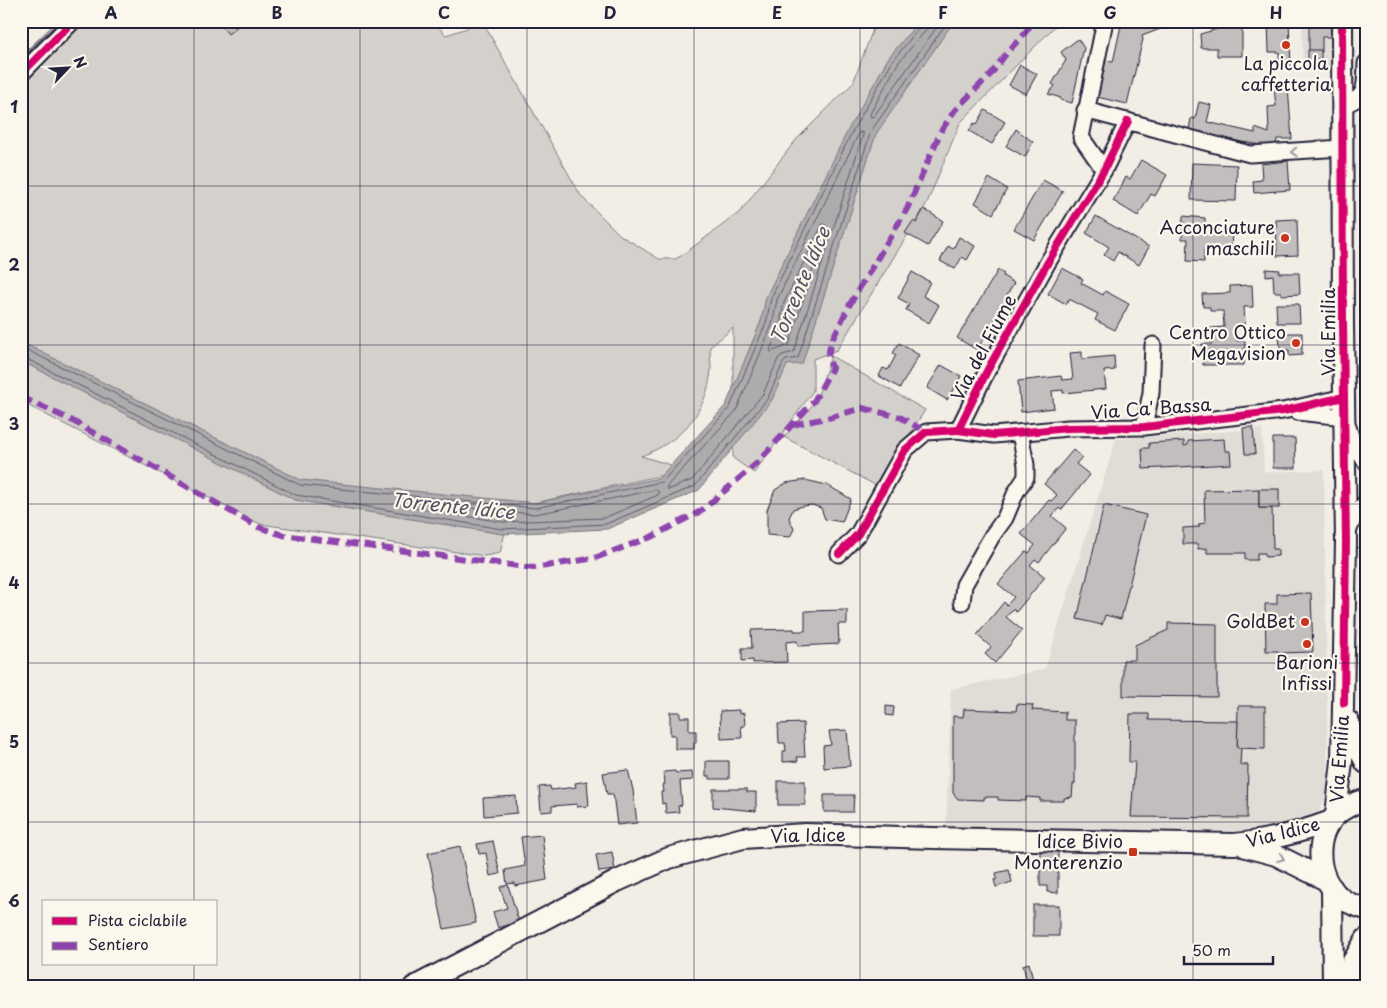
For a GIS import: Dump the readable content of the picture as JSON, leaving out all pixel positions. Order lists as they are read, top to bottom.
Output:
{
  "streets": {
    "main road": ["Via Emilia", "Via Idice"],
    "street": ["Via del Fiume", "Via Ca' Bassa"]
  },
  "crossings": [
    ["Via Emilia", "Via Ca' Bassa"],
    ["Via Emilia", "Via Idice"],
    ["Via del Fiume", "Via Ca' Bassa"]
  ],
  "water": ["Torrente Idice"],
  "places": {
    "other": [
      "La piccola caffetteria",
      "Acconciature maschili",
      "Centro Ottico Megavision",
      "GoldBet",
      "Barioni Infissi"
    ],
    "transit": ["Idice Bivio Monterenzio"]
  },
  "legend": ["Pista ciclabile", "Sentiero"],
  "scale_bar": "50 m",
  "north": "top right",
  "grid": {
    "columns": [
      "A",
      "B",
      "C",
      "D",
      "E",
      "F",
      "G",
      "H"
    ],
    "rows": [
      "1",
      "2",
      "3",
      "4",
      "5",
      "6"
    ]
  }
}
